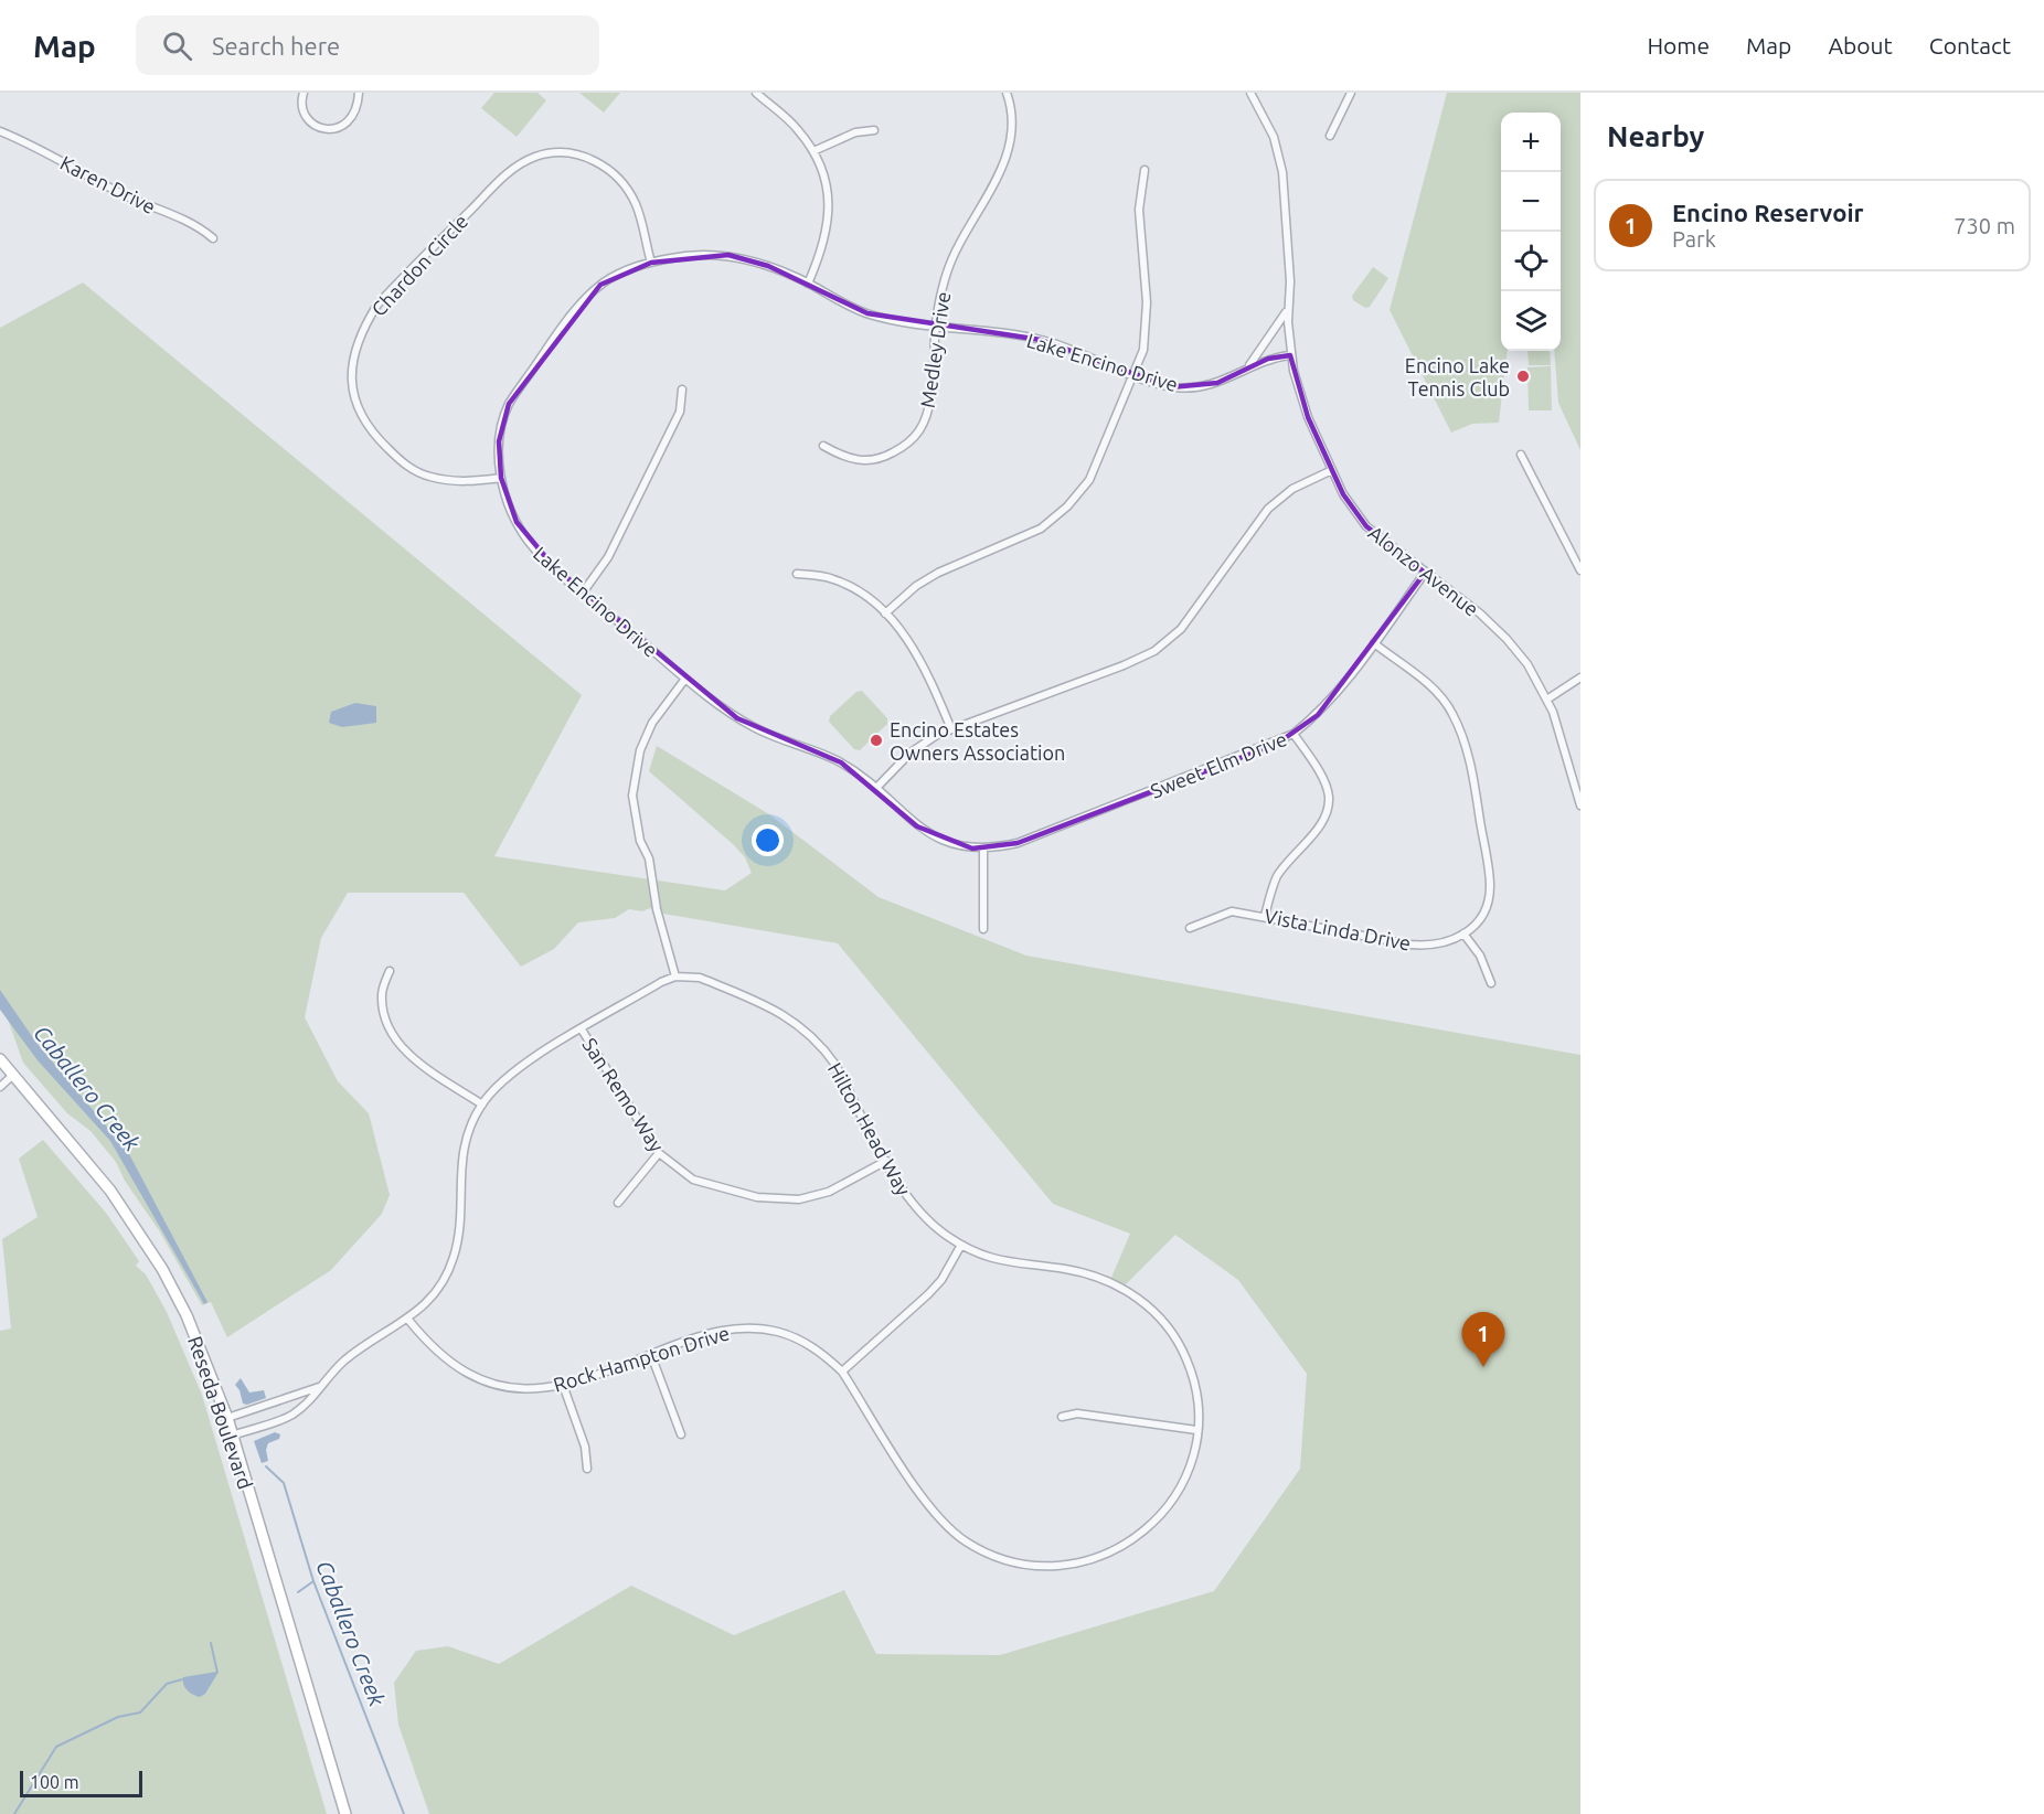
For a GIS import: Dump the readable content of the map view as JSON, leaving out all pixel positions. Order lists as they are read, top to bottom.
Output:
{
  "streets": {
    "main road": ["Reseda Boulevard"],
    "street": [
      "Karen Drive",
      "Chardon Circle",
      "Medley Drive",
      "Lake Encino Drive",
      "Alonzo Avenue",
      "Sweet Elm Drive",
      "Vista Linda Drive",
      "San Remo Way",
      "Hilton Head Way",
      "Rock Hampton Drive"
    ]
  },
  "crossings": [
    ["Chardon Circle", "Lake Encino Drive"],
    ["Medley Drive", "Lake Encino Drive"],
    ["Lake Encino Drive", "Alonzo Avenue"],
    ["Lake Encino Drive", "Sweet Elm Drive"],
    ["Alonzo Avenue", "Sweet Elm Drive"],
    ["San Remo Way", "Hilton Head Way"],
    ["Hilton Head Way", "Rock Hampton Drive"]
  ],
  "water": ["Caballero Creek"],
  "places": ["Encino Lake Tennis Club", "Encino Estates Owners Association"],
  "scale_bar": "100 m",
  "page": {
    "header": "Map",
    "search": "Search here",
    "nav": [
      "Home",
      "Map",
      "About",
      "Contact"
    ],
    "heading": "Nearby",
    "map_buttons": ["+", "−"],
    "list": [
      {
        "mark": "1",
        "name": "Encino Reservoir",
        "note": "Park",
        "value": "730 m"
      }
    ],
    "pins": "1",
    "scale": "100 m"
  }
}
